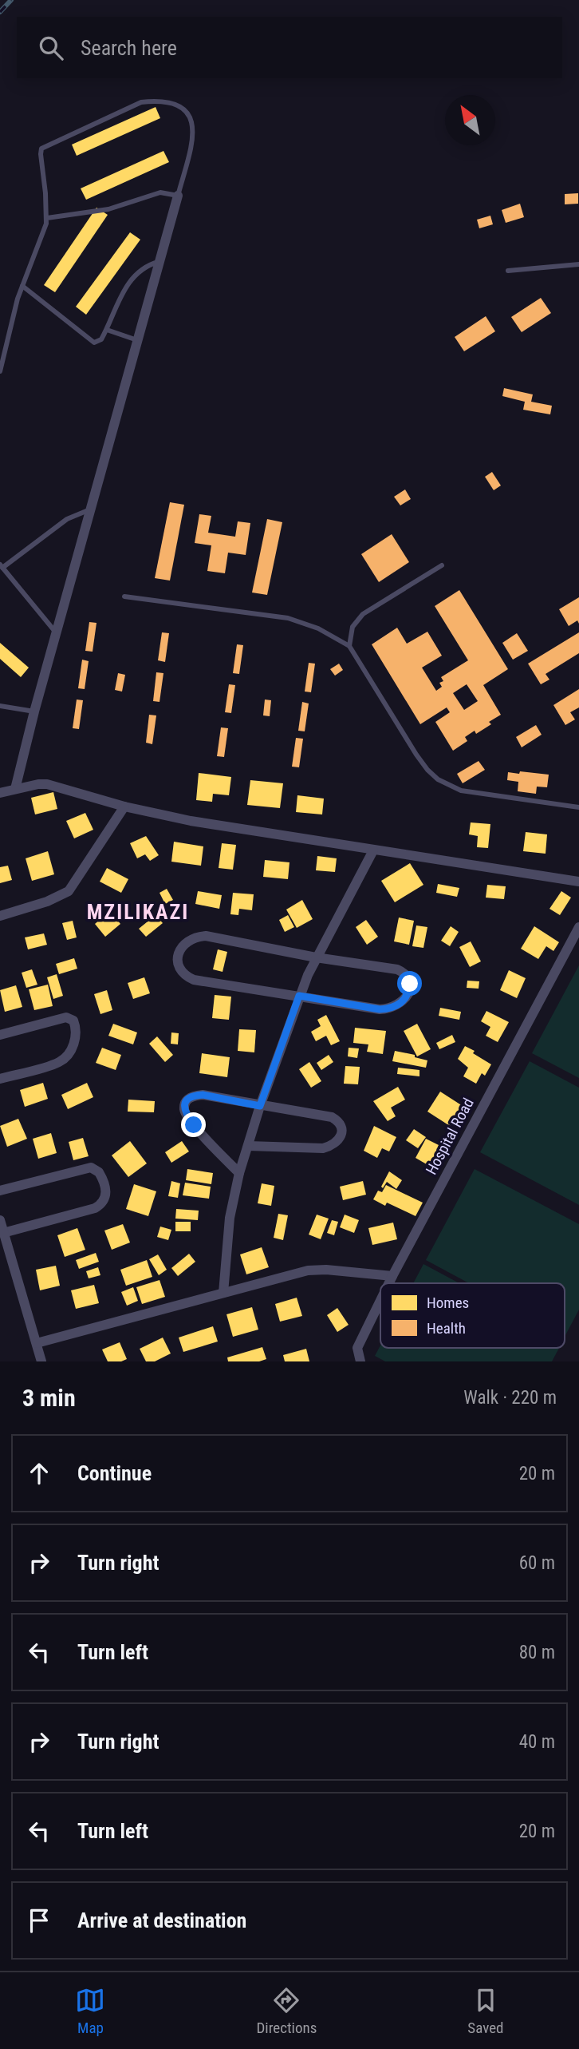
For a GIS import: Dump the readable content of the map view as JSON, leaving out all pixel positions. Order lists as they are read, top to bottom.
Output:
{
  "streets": {
    "street": ["Hospital Road"]
  },
  "districts": ["MZILIKAZI"],
  "legend": ["Homes", "Health"],
  "north": "top left",
  "page": {
    "search": "Search here",
    "heading": ["3 min", "Walk · 220 m"],
    "list": [
      ["Continue", "20 m"],
      ["Turn right", "60 m"],
      ["Turn left", "80 m"],
      ["Turn right", "40 m"],
      ["Turn left", "20 m"],
      "Arrive at destination"
    ],
    "nav": ["Map", "Directions", "Saved"]
  }
}
